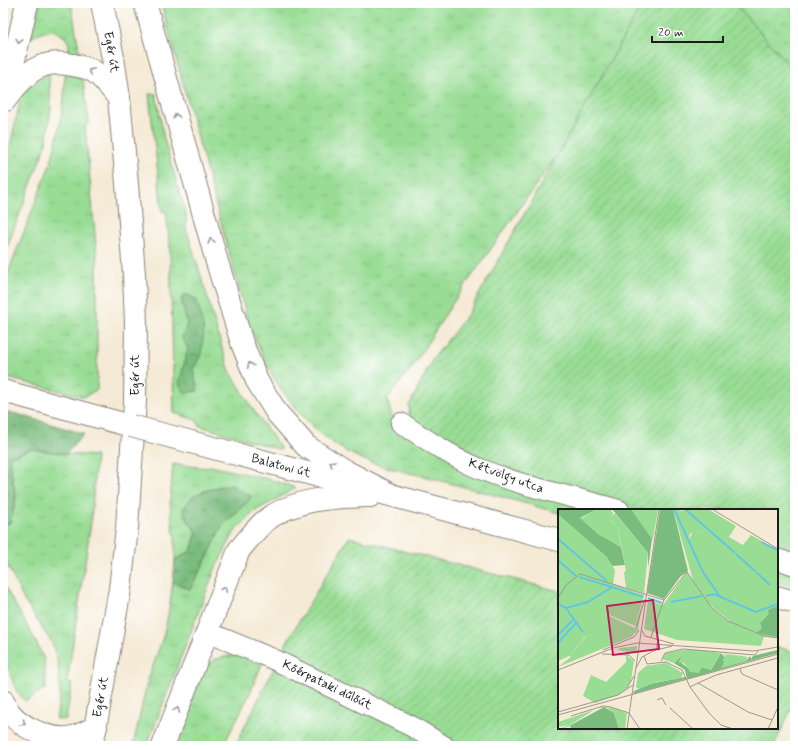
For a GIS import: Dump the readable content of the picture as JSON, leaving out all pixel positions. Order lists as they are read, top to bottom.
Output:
{
  "streets": {
    "main road": ["Egér út", "Balatoni út"],
    "street": ["Kétvölgy utca", "Kőérpataki dűlőút"]
  },
  "scale_bar": "20 m"
}
